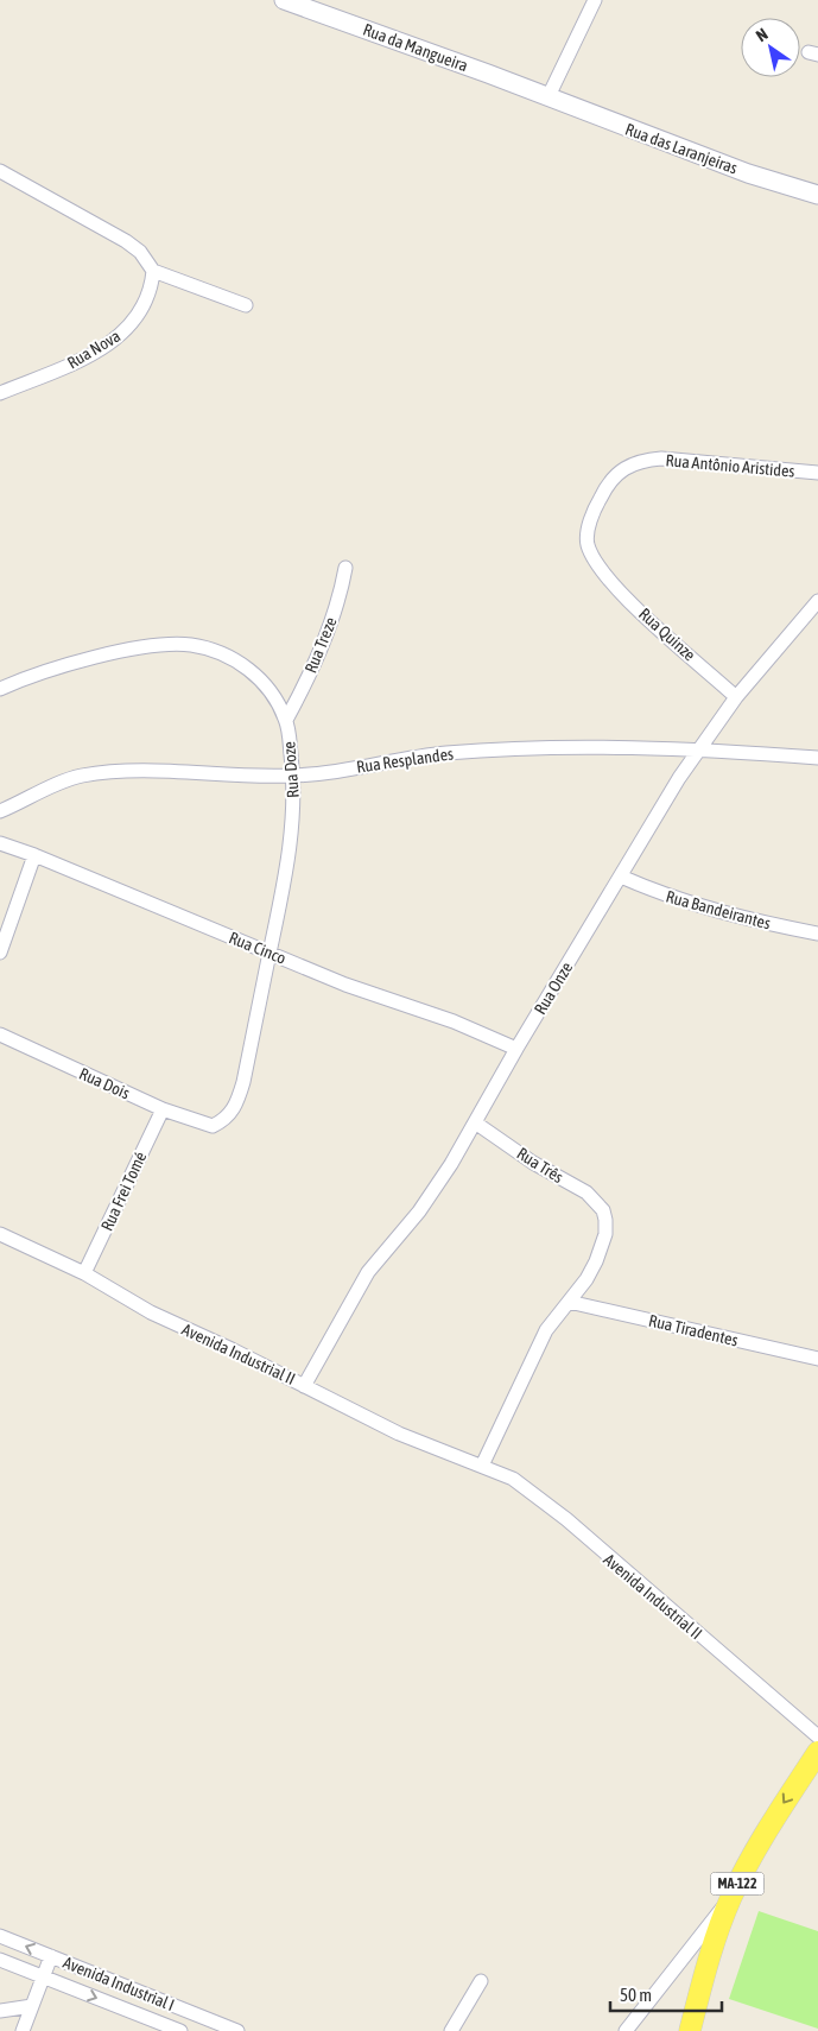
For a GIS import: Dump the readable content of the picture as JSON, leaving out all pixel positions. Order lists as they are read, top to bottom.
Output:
{
  "streets": {
    "main road": ["MA-122"],
    "street": [
      "Rua da Mangueira",
      "Rua das Laranjeiras",
      "Rua Nova",
      "Rua Antônio Aristides",
      "Rua Quinze",
      "Rua Treze",
      "Rua Resplandes",
      "Rua Doze",
      "Rua Bandeirantes",
      "Rua Cinco",
      "Rua Onze",
      "Rua Dois",
      "Rua Três",
      "Rua Frei Tomé",
      "Rua Tiradentes",
      "Avenida Industrial II",
      "Avenida Industrial I"
    ]
  },
  "crossings": [
    ["Rua da Mangueira", "Rua das Laranjeiras"],
    ["Rua Antônio Aristides", "Rua Quinze"],
    ["Rua Quinze", "Rua Onze"],
    ["Rua Treze", "Rua Doze"],
    ["Rua Resplandes", "Rua Doze"],
    ["Rua Resplandes", "Rua Onze"],
    ["Rua Doze", "Rua Cinco"],
    ["Rua Doze", "Rua Dois"],
    ["Rua Bandeirantes", "Rua Onze"],
    ["Rua Cinco", "Rua Onze"],
    ["Rua Onze", "Rua Três"],
    ["Rua Onze", "Avenida Industrial II"],
    ["Rua Dois", "Rua Frei Tomé"],
    ["Rua Três", "Rua Tiradentes"],
    ["Rua Frei Tomé", "Avenida Industrial II"]
  ],
  "scale_bar": "50 m",
  "north": "top left"
}
